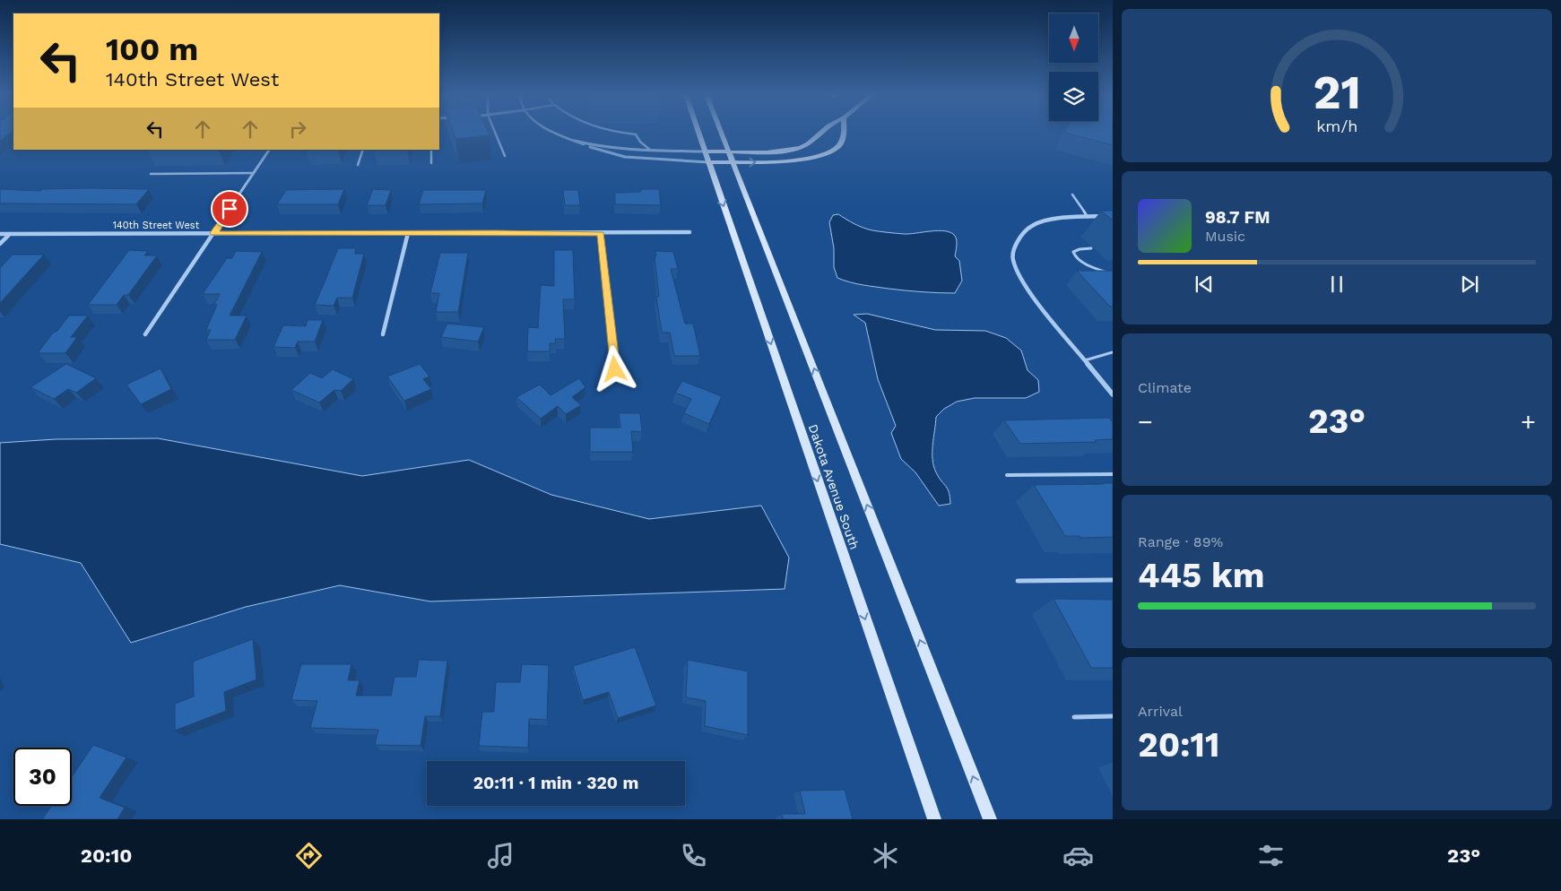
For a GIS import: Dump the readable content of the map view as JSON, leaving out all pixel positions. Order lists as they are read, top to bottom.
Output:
{
  "streets": {
    "main road": ["Dakota Avenue South"],
    "street": ["140th Street West"]
  },
  "north": "bottom",
  "page": {
    "turn": ["100 m", "140th Street West"],
    "song": ["98.7 FM", "Music"],
    "tile": [
      "Climate",
      ["Range · 89%", "445 km"],
      ["Arrival", "20:11"]
    ],
    "heat": ["−", "23°", "+"],
    "limit": "30",
    "trip": "20:11 · 1 min · 320 m",
    "tabs": ["20:10", "23°"],
    "gauge": ["21", "km/h"]
  }
}
